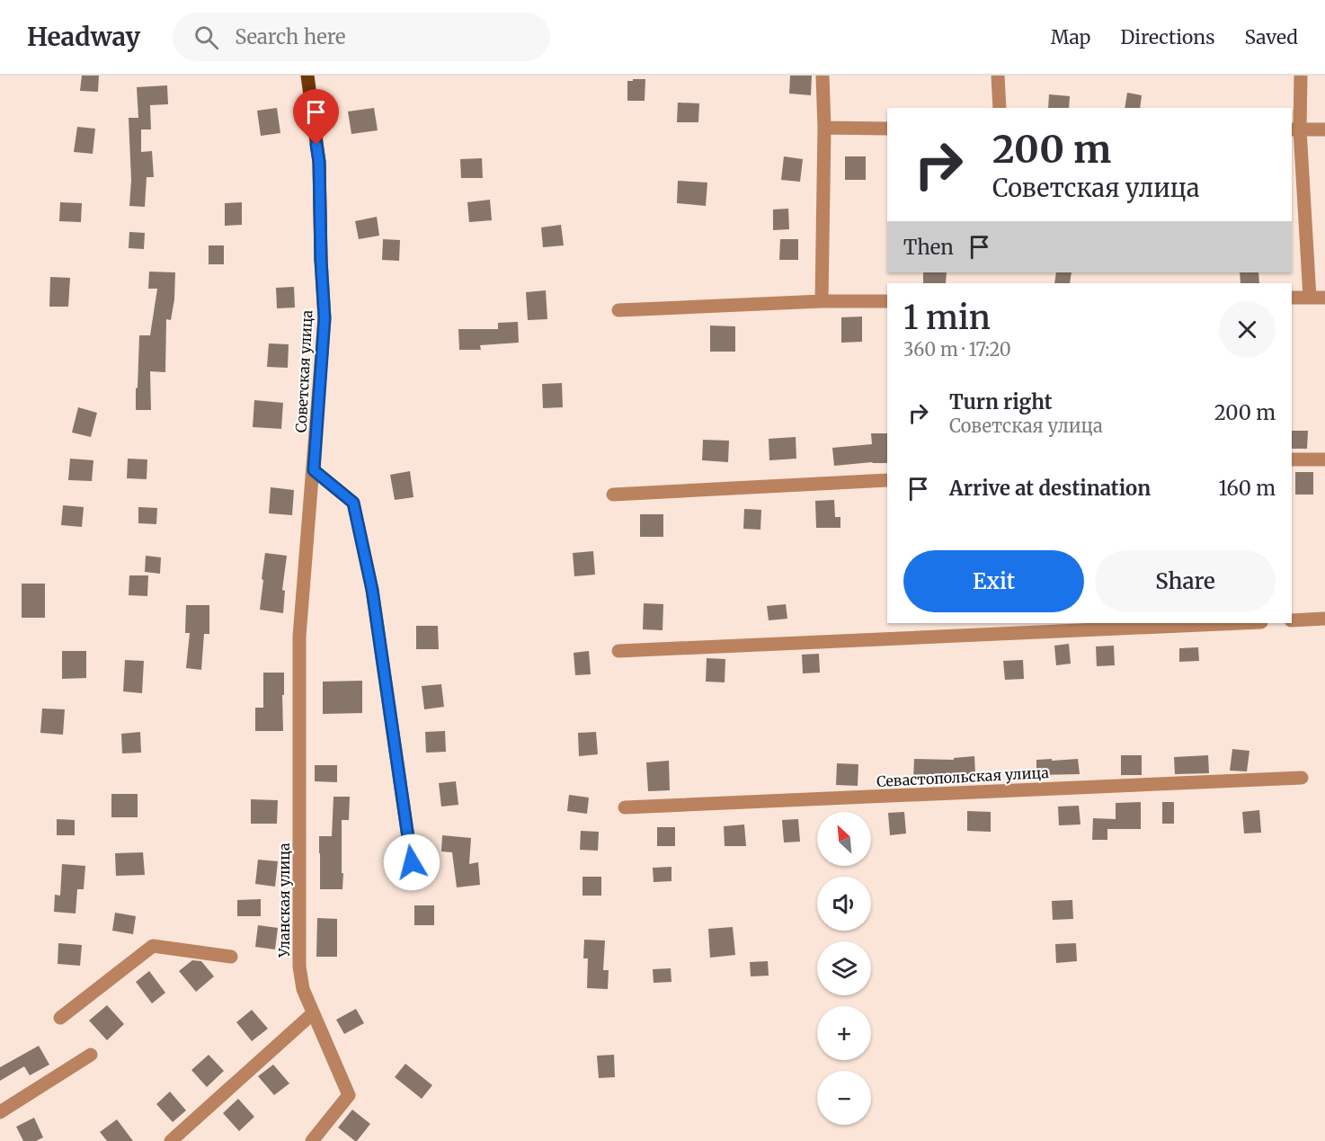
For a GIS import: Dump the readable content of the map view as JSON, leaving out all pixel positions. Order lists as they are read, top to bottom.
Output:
{
  "streets": {
    "main road": ["Советская улица"],
    "street": ["Севастопольская улица", "Уланская улица"]
  },
  "crossings": [
    ["Советская улица", "Уланская улица"]
  ],
  "north": "top left",
  "page": {
    "header": "Headway",
    "search": "Search here",
    "nav": ["Map", "Directions", "Saved"],
    "turn": ["200 m", "Советская улица"],
    "then": "Then",
    "heading": ["1 min", "360 m · 17:20"],
    "list": [
      {
        "name": "Turn right",
        "note": "Советская улица",
        "value": "200 m"
      },
      {
        "name": "Arrive at destination",
        "value": "160 m"
      }
    ],
    "buttons": ["Exit", "Share"],
    "map_buttons": ["+", "−"]
  }
}
